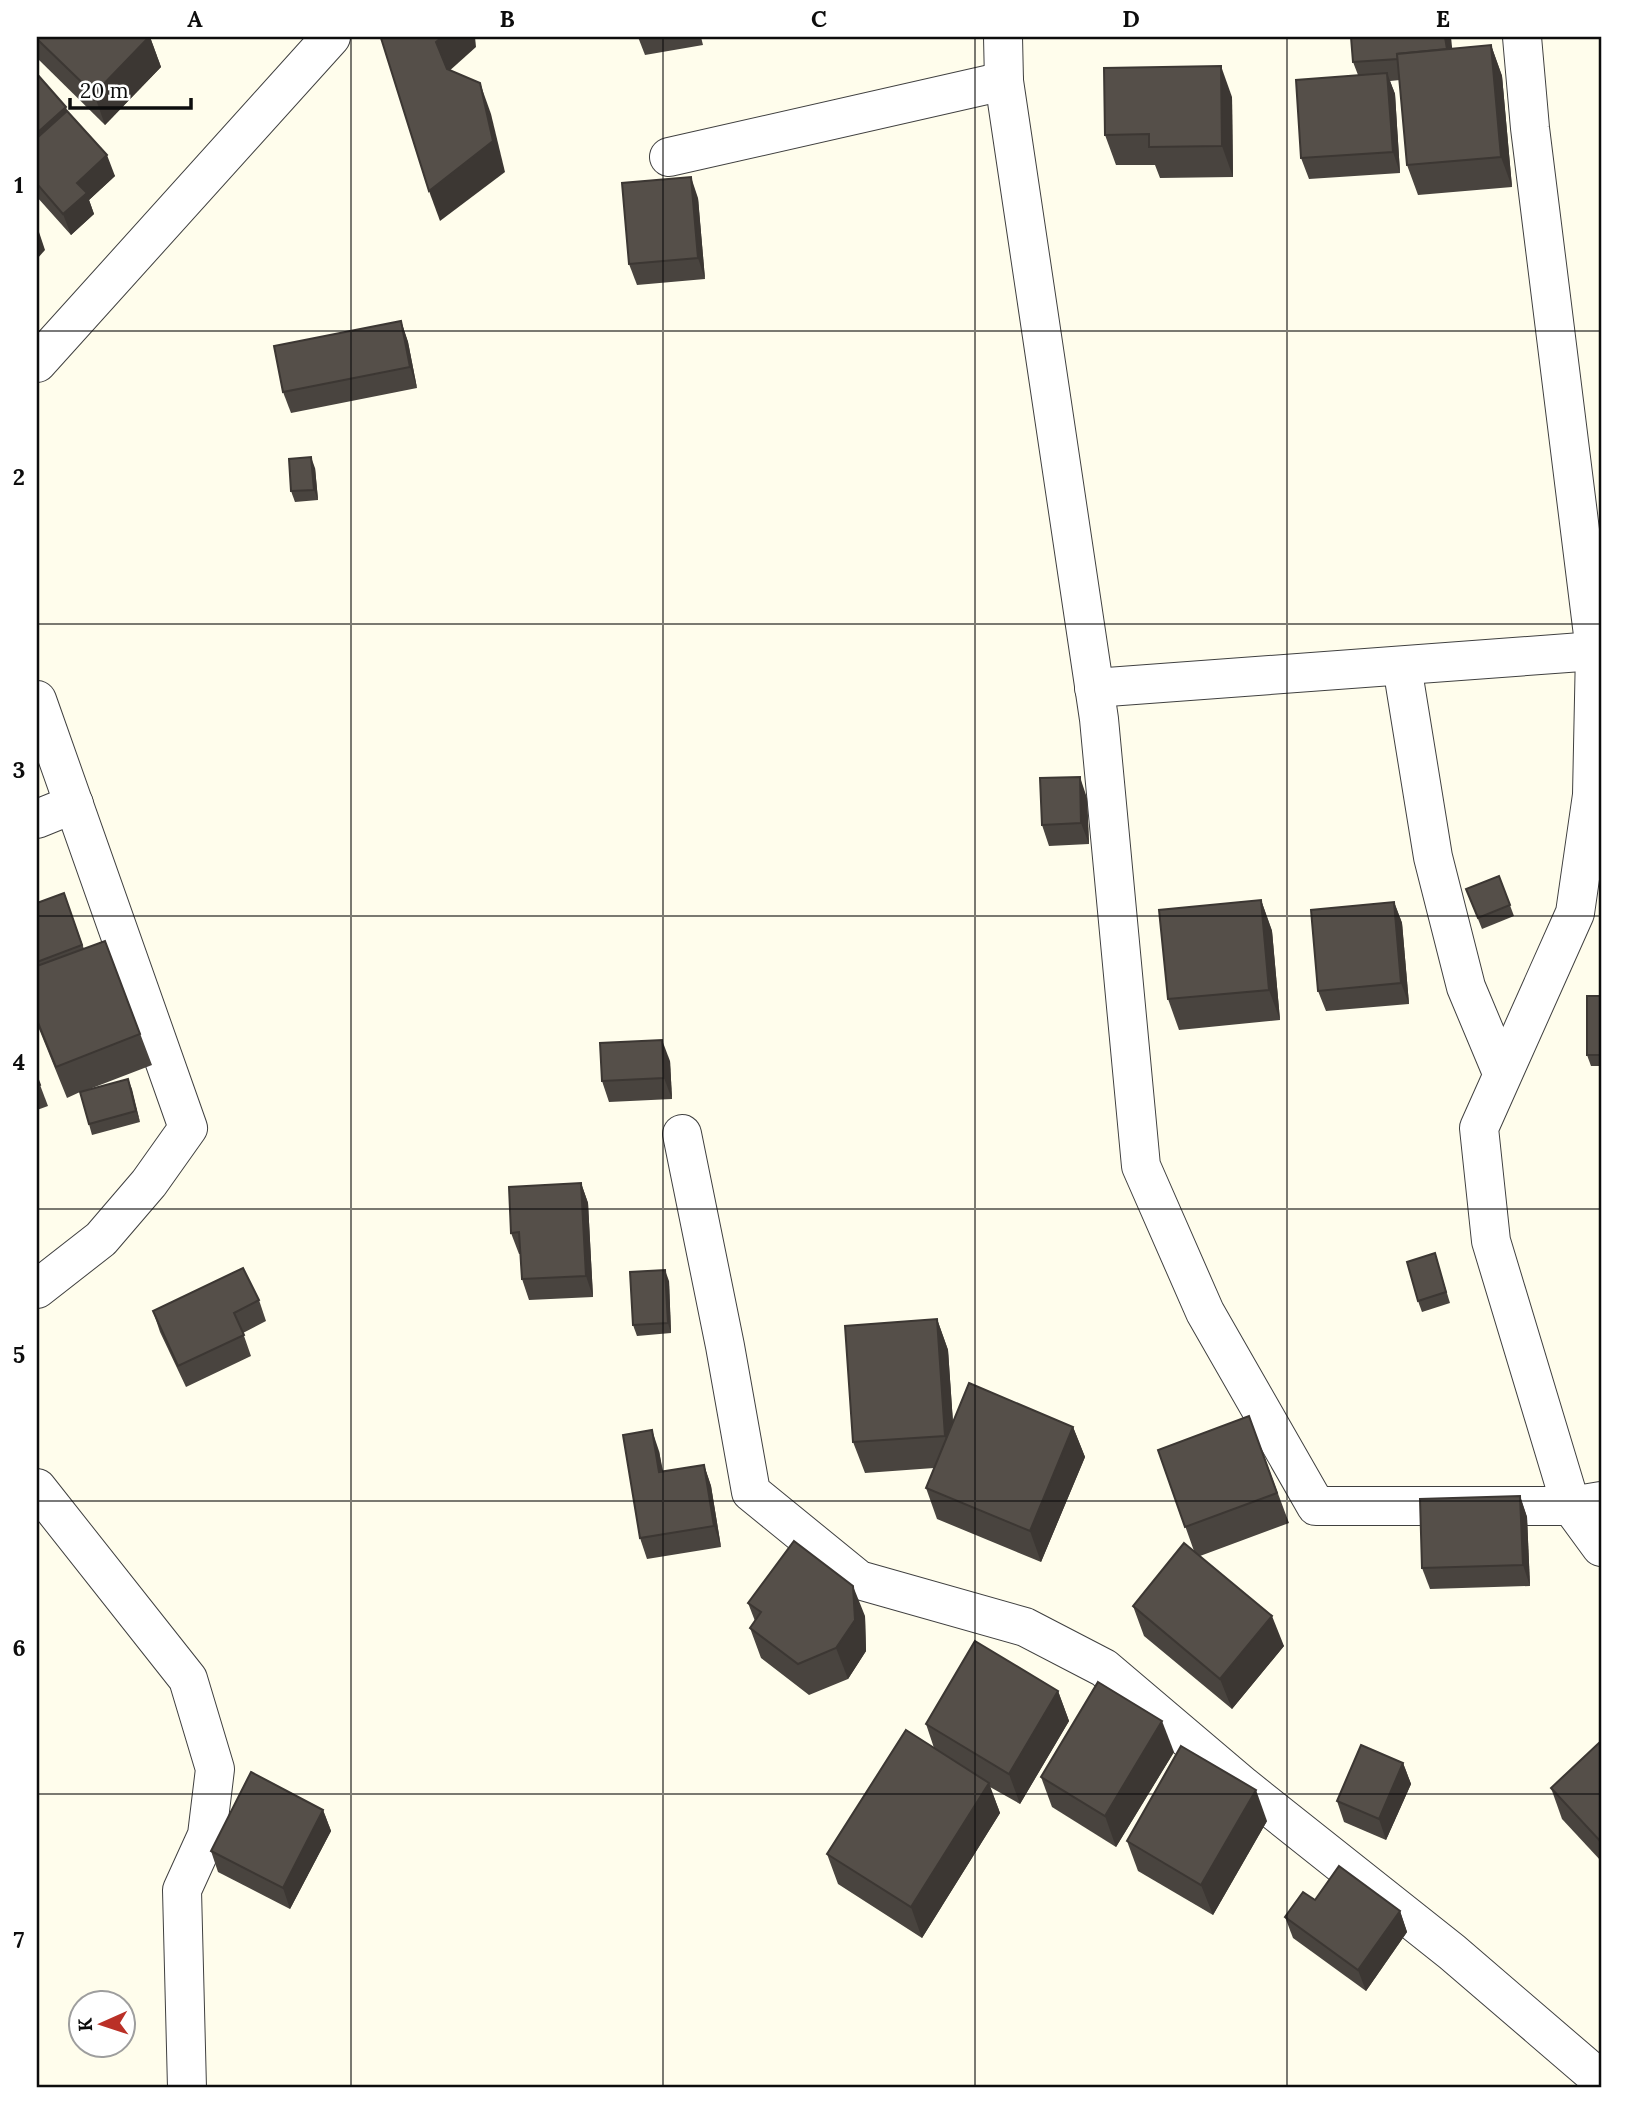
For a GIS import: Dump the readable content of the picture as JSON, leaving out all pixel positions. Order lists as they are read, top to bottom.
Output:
{
  "scale_bar": "20 m",
  "north": "left",
  "grid": {
    "columns": [
      "A",
      "B",
      "C",
      "D",
      "E"
    ],
    "rows": [
      "1",
      "2",
      "3",
      "4",
      "5",
      "6",
      "7"
    ]
  }
}
